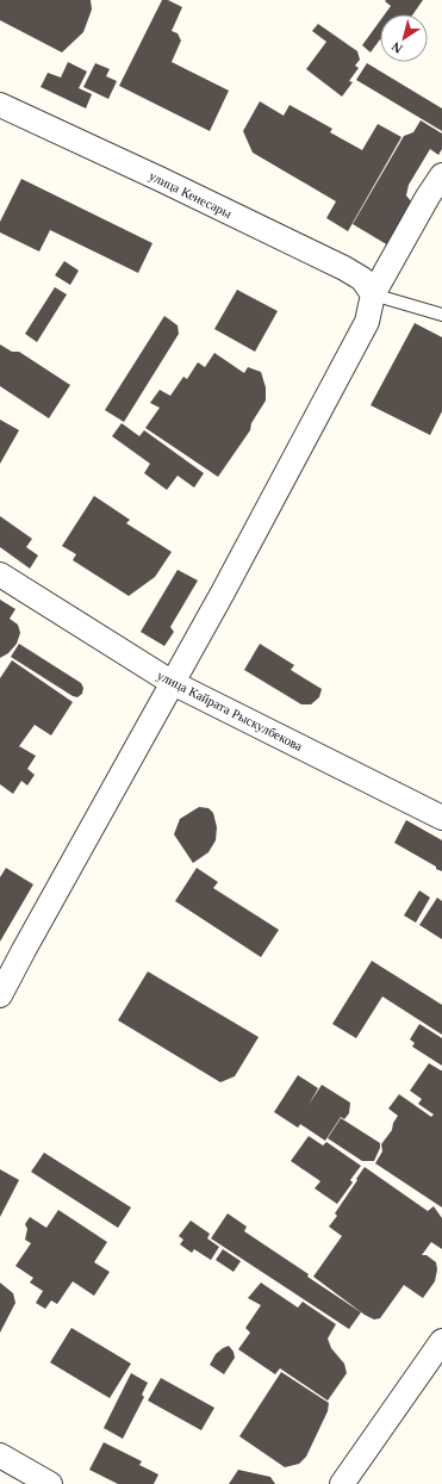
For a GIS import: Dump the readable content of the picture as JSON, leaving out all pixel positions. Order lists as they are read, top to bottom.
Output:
{
  "streets": {
    "street": ["улица Кенесары", "улица Кайрата Рыскулбекова"]
  },
  "north": "bottom left"
}
